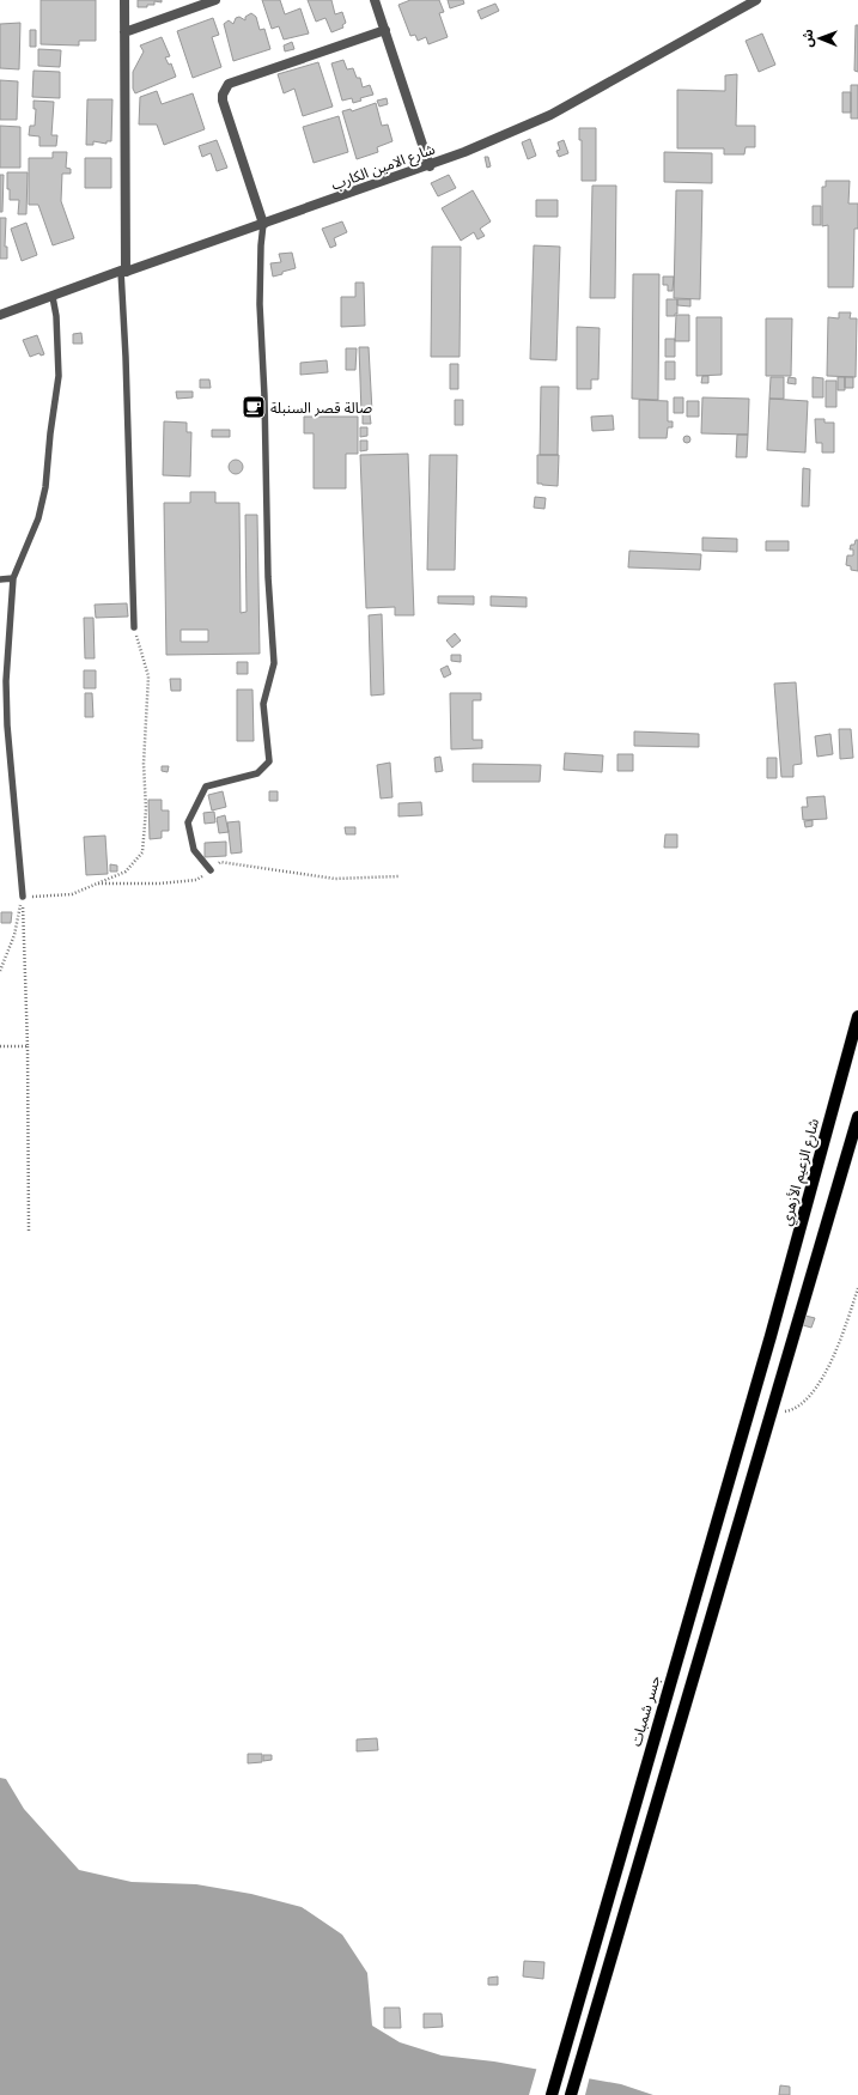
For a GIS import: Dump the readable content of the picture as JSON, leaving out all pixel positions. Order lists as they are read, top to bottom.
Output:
{
  "streets": {
    "main road": ["شارع الزعيم الأزهري", "جسر شمبات"],
    "street": ["شارع الامين الكارب"]
  },
  "crossings": [
    ["شارع الزعيم الأزهري", "جسر شمبات"]
  ],
  "places": {
    "cafe": ["صالة قصر السنبلة"]
  },
  "north": "left"
}
